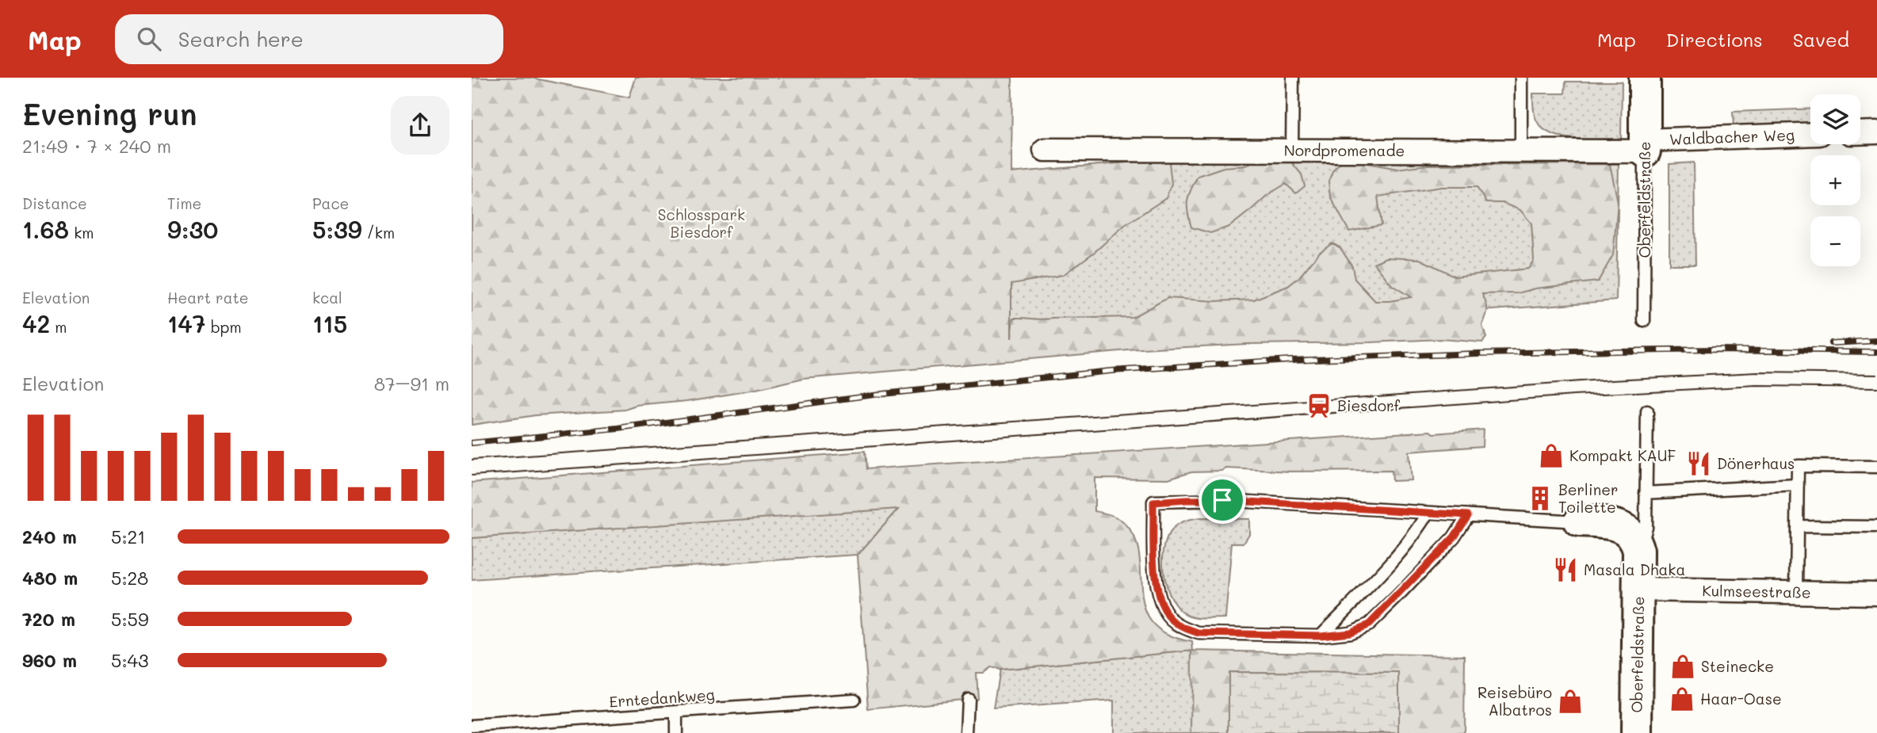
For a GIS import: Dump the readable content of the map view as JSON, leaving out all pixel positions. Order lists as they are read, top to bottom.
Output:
{
  "streets": {
    "street": [
      "Waldbacher Weg",
      "Nordpromenade",
      "Oberfeldstraße",
      "Kulmseestraße"
    ],
    "lane": ["Erntedankweg"]
  },
  "crossings": [
    ["Waldbacher Weg", "Nordpromenade"],
    ["Waldbacher Weg", "Oberfeldstraße"],
    ["Nordpromenade", "Oberfeldstraße"],
    ["Oberfeldstraße", "Kulmseestraße"]
  ],
  "parks": ["Schlosspark Biesdorf"],
  "places": {
    "station": ["Biesdorf"],
    "shop": [
      "Kompakt KAUF",
      "Steinecke",
      "Haar-Oase",
      "Reisebüro Albatros"
    ],
    "restaurant": ["Dönerhaus", "Masala Dhaka"],
    "building": ["Berliner Toilette"]
  },
  "page": {
    "header": "Map",
    "search": "Search here",
    "nav": ["Map", "Directions", "Saved"],
    "heading": ["Evening run", "21:49 · 7 × 240 m"],
    "map_buttons": ["+", "−"],
    "stats": [
      ["Distance", "1.68 km"],
      ["Time", "9:30"],
      ["Pace", "5:39 /km"],
      ["Elevation", "42 m"],
      ["Heart rate", "147 bpm"],
      ["kcal", "115"]
    ],
    "chart": ["Elevation", "87–91 m"],
    "list": [
      {
        "name": "240 m",
        "note": "5:21"
      },
      {
        "name": "480 m",
        "note": "5:28"
      },
      {
        "name": "720 m",
        "note": "5:59"
      },
      {
        "name": "960 m",
        "note": "5:43"
      }
    ]
  }
}
